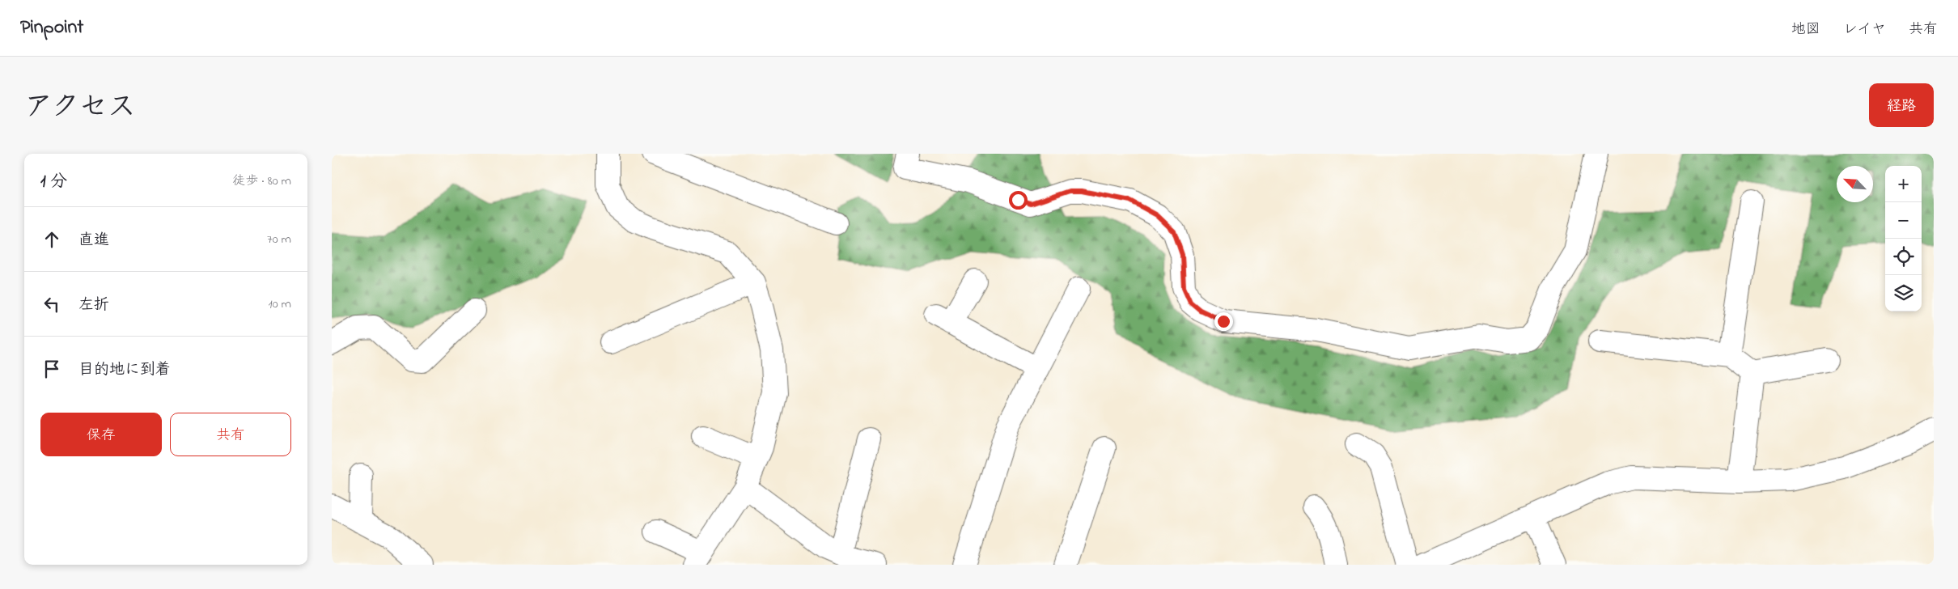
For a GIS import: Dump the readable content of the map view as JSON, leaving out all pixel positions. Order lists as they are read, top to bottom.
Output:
{
  "north": "top left",
  "page": {
    "header": "Pinpoint",
    "nav": ["地図", "レイヤ", "共有"],
    "title": "アクセス",
    "buttons": [
      "経路",
      ["保存", "共有"]
    ],
    "heading": ["1 分", "徒歩 · 80 m"],
    "map_buttons": ["+", "−"],
    "list": [
      ["直進", "70 m"],
      ["左折", "10 m"],
      "目的地に到着"
    ]
  }
}
